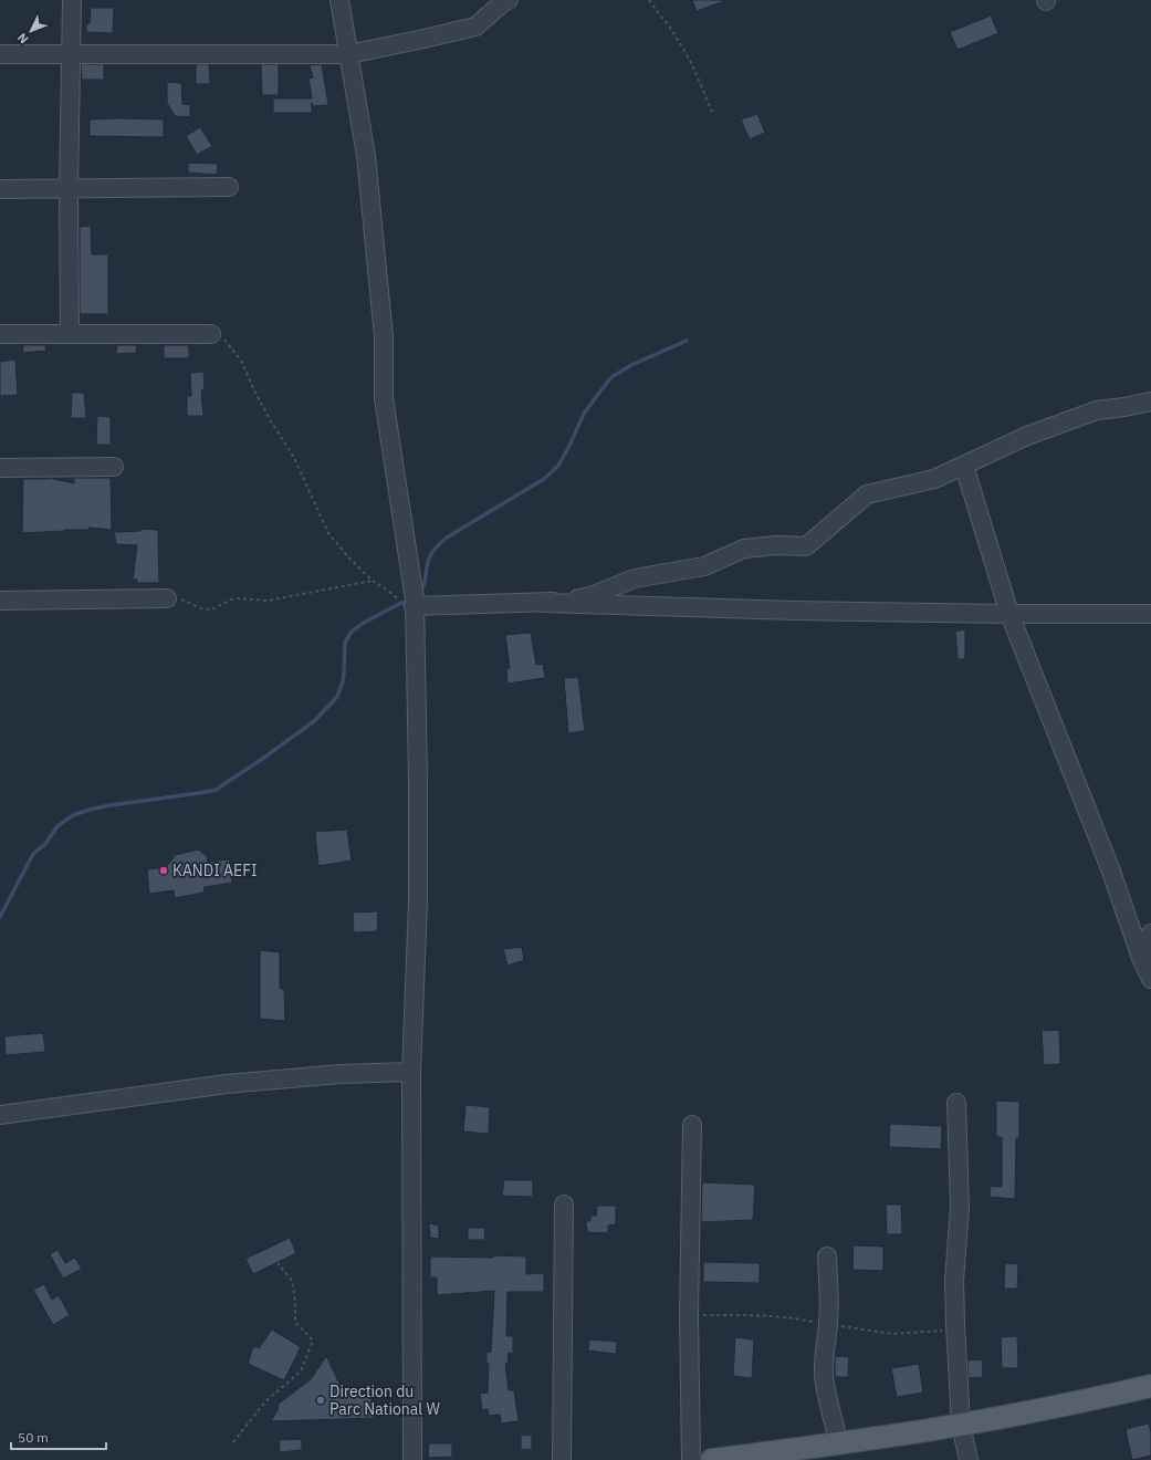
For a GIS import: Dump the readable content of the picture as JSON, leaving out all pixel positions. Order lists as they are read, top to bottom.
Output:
{
  "places": ["KANDI AEFI", "Direction du Parc National W"],
  "scale_bar": "50 m",
  "north": "bottom left"
}
